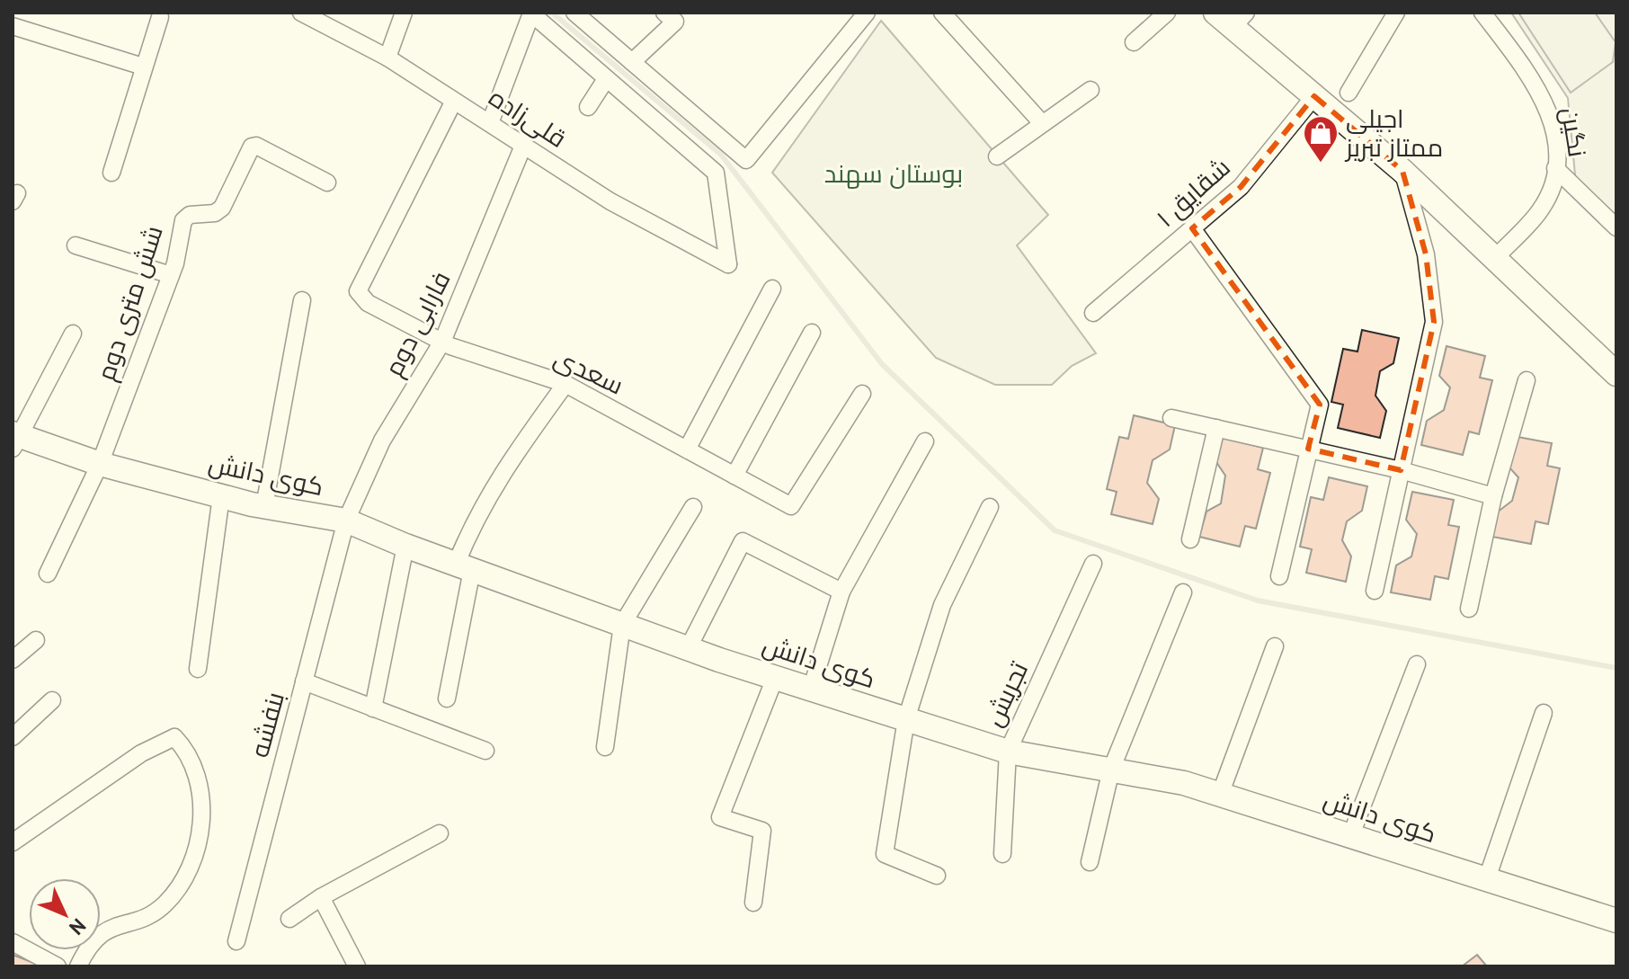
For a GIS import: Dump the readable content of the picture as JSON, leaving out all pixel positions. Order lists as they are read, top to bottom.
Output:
{
  "streets": {
    "street": [
      "قلی‌زاده",
      "نگین",
      "شقایق ۱",
      "شش متری دوم",
      "فارابی دوم",
      "سعدی",
      "کوی دانش",
      "تجریش",
      "بنفشه"
    ]
  },
  "crossings": [
    ["قلی‌زاده", "فارابی دوم"],
    ["قلی‌زاده", "سعدی"],
    ["شش متری دوم", "کوی دانش"],
    ["فارابی دوم", "سعدی"],
    ["فارابی دوم", "کوی دانش"],
    ["فارابی دوم", "بنفشه"],
    ["کوی دانش", "تجریش"],
    ["کوی دانش", "بنفشه"]
  ],
  "parks": ["بوستان سهند"],
  "places": {
    "shop": ["اجیلی ممتاز تبریز"]
  },
  "north": "bottom right"
}
